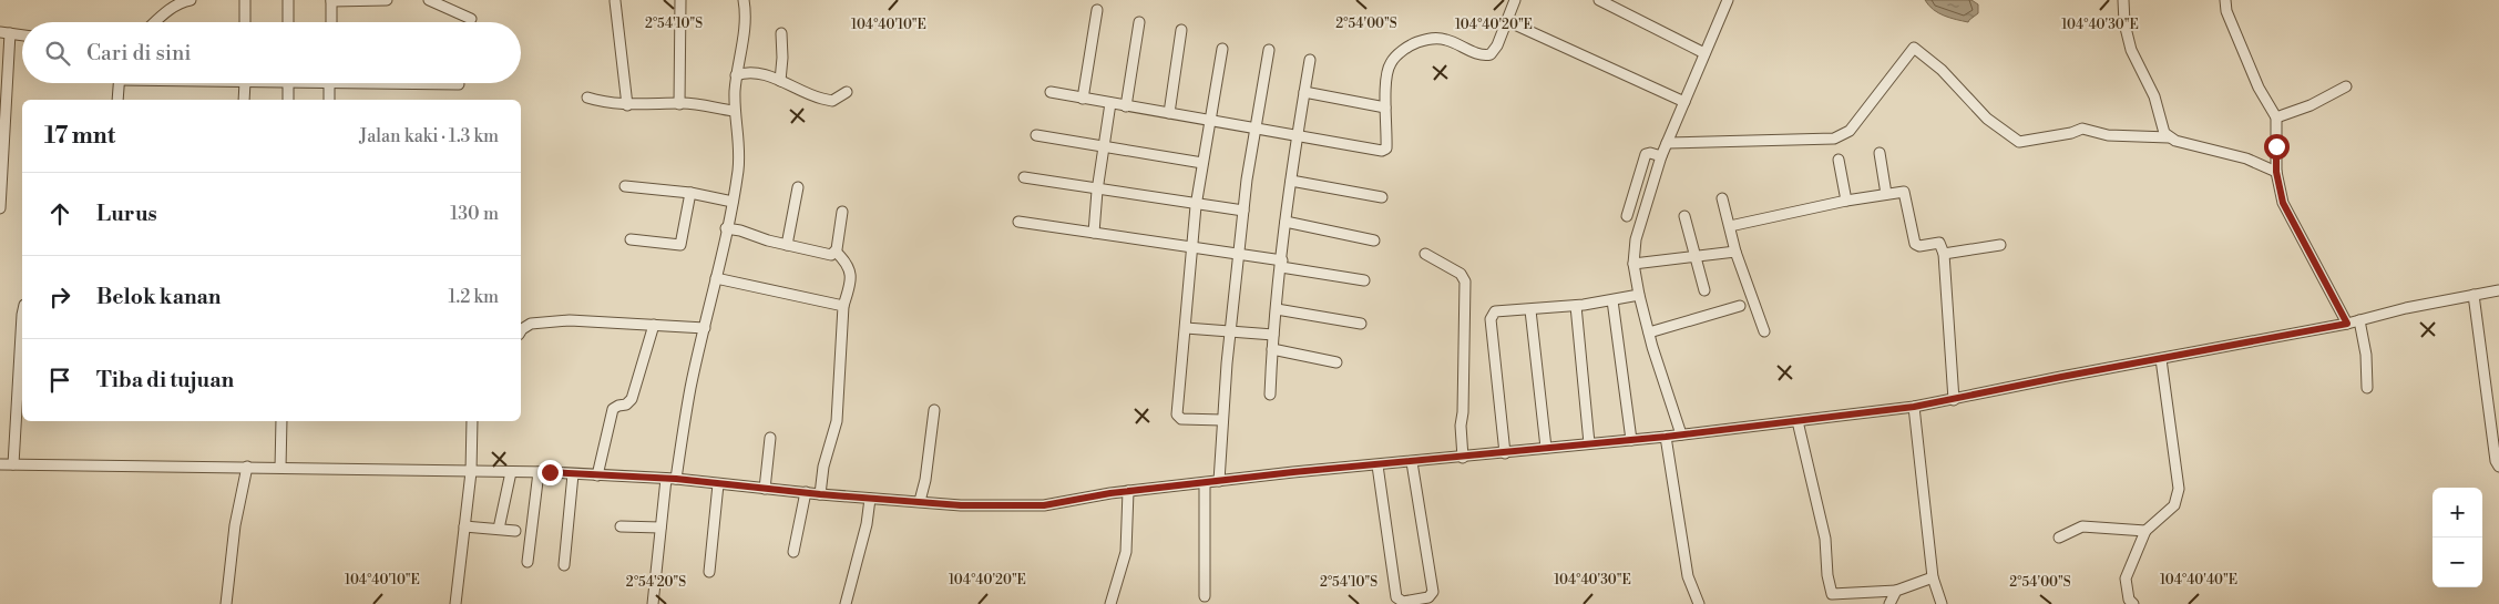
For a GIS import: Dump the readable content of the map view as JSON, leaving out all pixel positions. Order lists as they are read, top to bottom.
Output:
{
  "page": {
    "search": "Cari di sini",
    "heading": ["17 mnt", "Jalan kaki · 1.3 km"],
    "list": [
      ["Lurus", "130 m"],
      ["Belok kanan", "1.2 km"],
      "Tiba di tujuan"
    ],
    "map_buttons": ["+", "−"]
  },
  "coordinates": [
    "2°54'10\"S",
    "2°54'00\"S",
    "104°40'10\"E",
    "104°40'20\"E",
    "104°40'30\"E",
    "104°40'40\"E",
    "2°54'20\"S"
  ]
}
